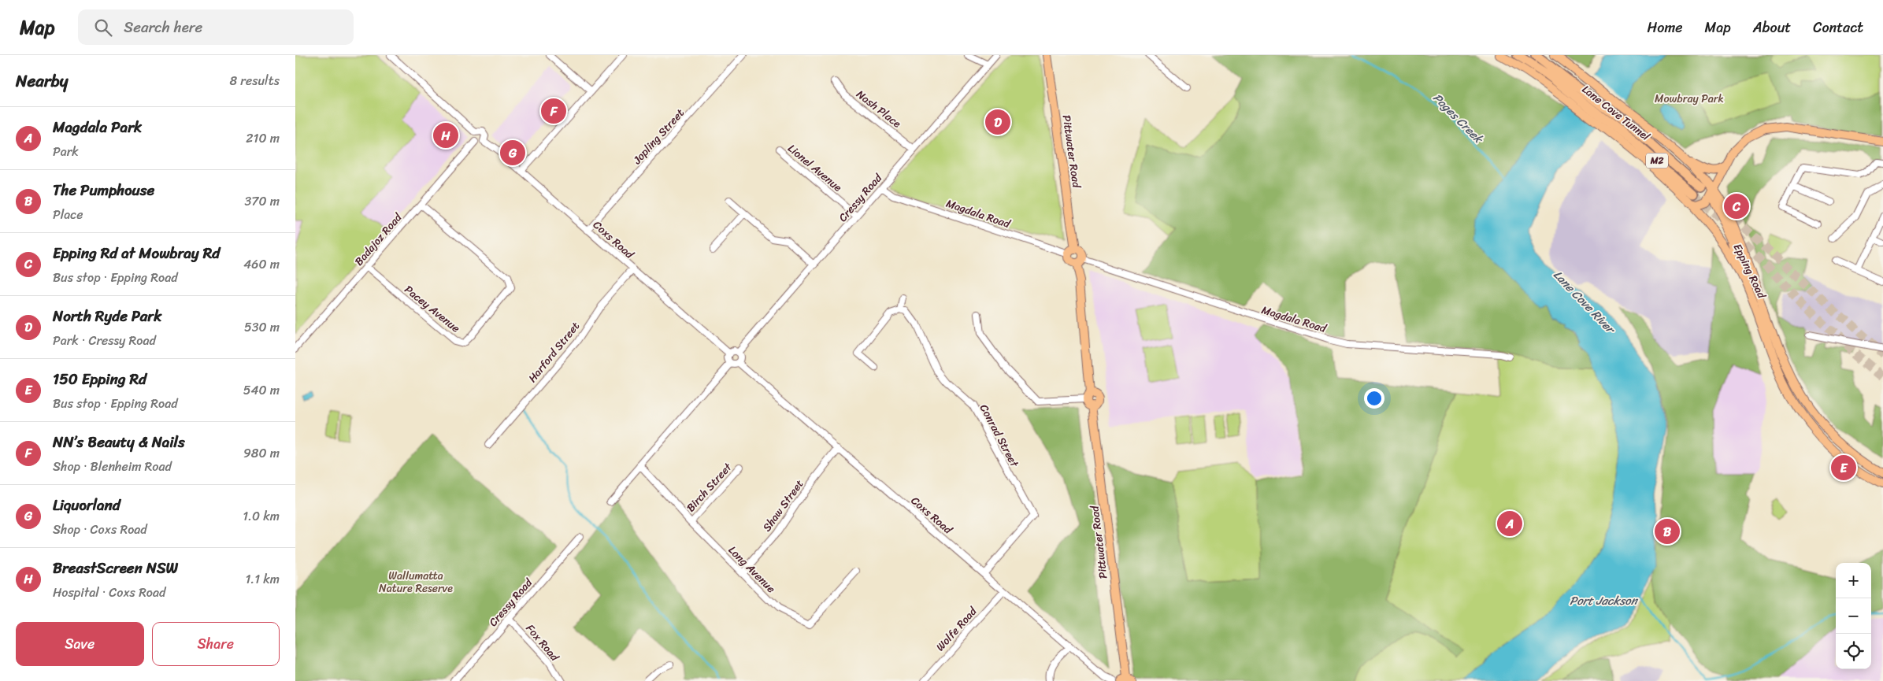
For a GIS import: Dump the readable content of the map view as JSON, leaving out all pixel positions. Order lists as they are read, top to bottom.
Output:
{
  "streets": {
    "highway": ["Lane Cove Tunnel", "M2"],
    "main road": ["Pittwater Road", "Epping Road"],
    "street": [
      "Nash Place",
      "Jopling Street",
      "Lionel Avenue",
      "Cressy Road",
      "Magdala Road",
      "Badajoz Road",
      "Coxs Road",
      "Pacey Avenue",
      "Harford Street",
      "Conrad Street",
      "Birch Street",
      "Shaw Street",
      "Long Avenue",
      "Wolfe Road",
      "Fox Road"
    ]
  },
  "crossings": [
    ["Nash Place", "Cressy Road"],
    ["Lane Cove Tunnel", "Epping Road"],
    ["Jopling Street", "Coxs Road"],
    ["Pittwater Road", "Magdala Road"],
    ["Lionel Avenue", "Cressy Road"],
    ["Cressy Road", "Magdala Road"],
    ["Cressy Road", "Coxs Road"],
    ["Cressy Road", "Fox Road"],
    ["Badajoz Road", "Coxs Road"],
    ["Badajoz Road", "Pacey Avenue"],
    ["Coxs Road", "Harford Street"],
    ["Coxs Road", "Conrad Street"],
    ["Coxs Road", "Shaw Street"],
    ["Coxs Road", "Wolfe Road"],
    ["Birch Street", "Long Avenue"],
    ["Shaw Street", "Long Avenue"]
  ],
  "water": ["Pages Creek", "Lane Cove River", "Port Jackson"],
  "parks": ["Mowbray Park", "Wallumatta Nature Reserve"],
  "page": {
    "header": "Map",
    "search": "Search here",
    "nav": [
      "Home",
      "Map",
      "About",
      "Contact"
    ],
    "heading": ["Nearby", "8 results"],
    "pins": [
      "F",
      "D",
      "H",
      "G",
      "C",
      "E",
      "A",
      "B"
    ],
    "list": [
      {
        "mark": "A",
        "name": "Magdala Park",
        "note": "Park",
        "value": "210 m"
      },
      {
        "mark": "B",
        "name": "The Pumphouse",
        "note": "Place",
        "value": "370 m"
      },
      {
        "mark": "C",
        "name": "Epping Rd at Mowbray Rd",
        "note": "Bus stop · Epping Road",
        "value": "460 m"
      },
      {
        "mark": "D",
        "name": "North Ryde Park",
        "note": "Park · Cressy Road",
        "value": "530 m"
      },
      {
        "mark": "E",
        "name": "150 Epping Rd",
        "note": "Bus stop · Epping Road",
        "value": "540 m"
      },
      {
        "mark": "F",
        "name": "NN’s Beauty & Nails",
        "note": "Shop · Blenheim Road",
        "value": "980 m"
      },
      {
        "mark": "G",
        "name": "Liquorland",
        "note": "Shop · Coxs Road",
        "value": "1.0 km"
      },
      {
        "mark": "H",
        "name": "BreastScreen NSW",
        "note": "Hospital · Coxs Road",
        "value": "1.1 km"
      }
    ],
    "map_buttons": ["+", "−"],
    "buttons": ["Save", "Share"]
  }
}
